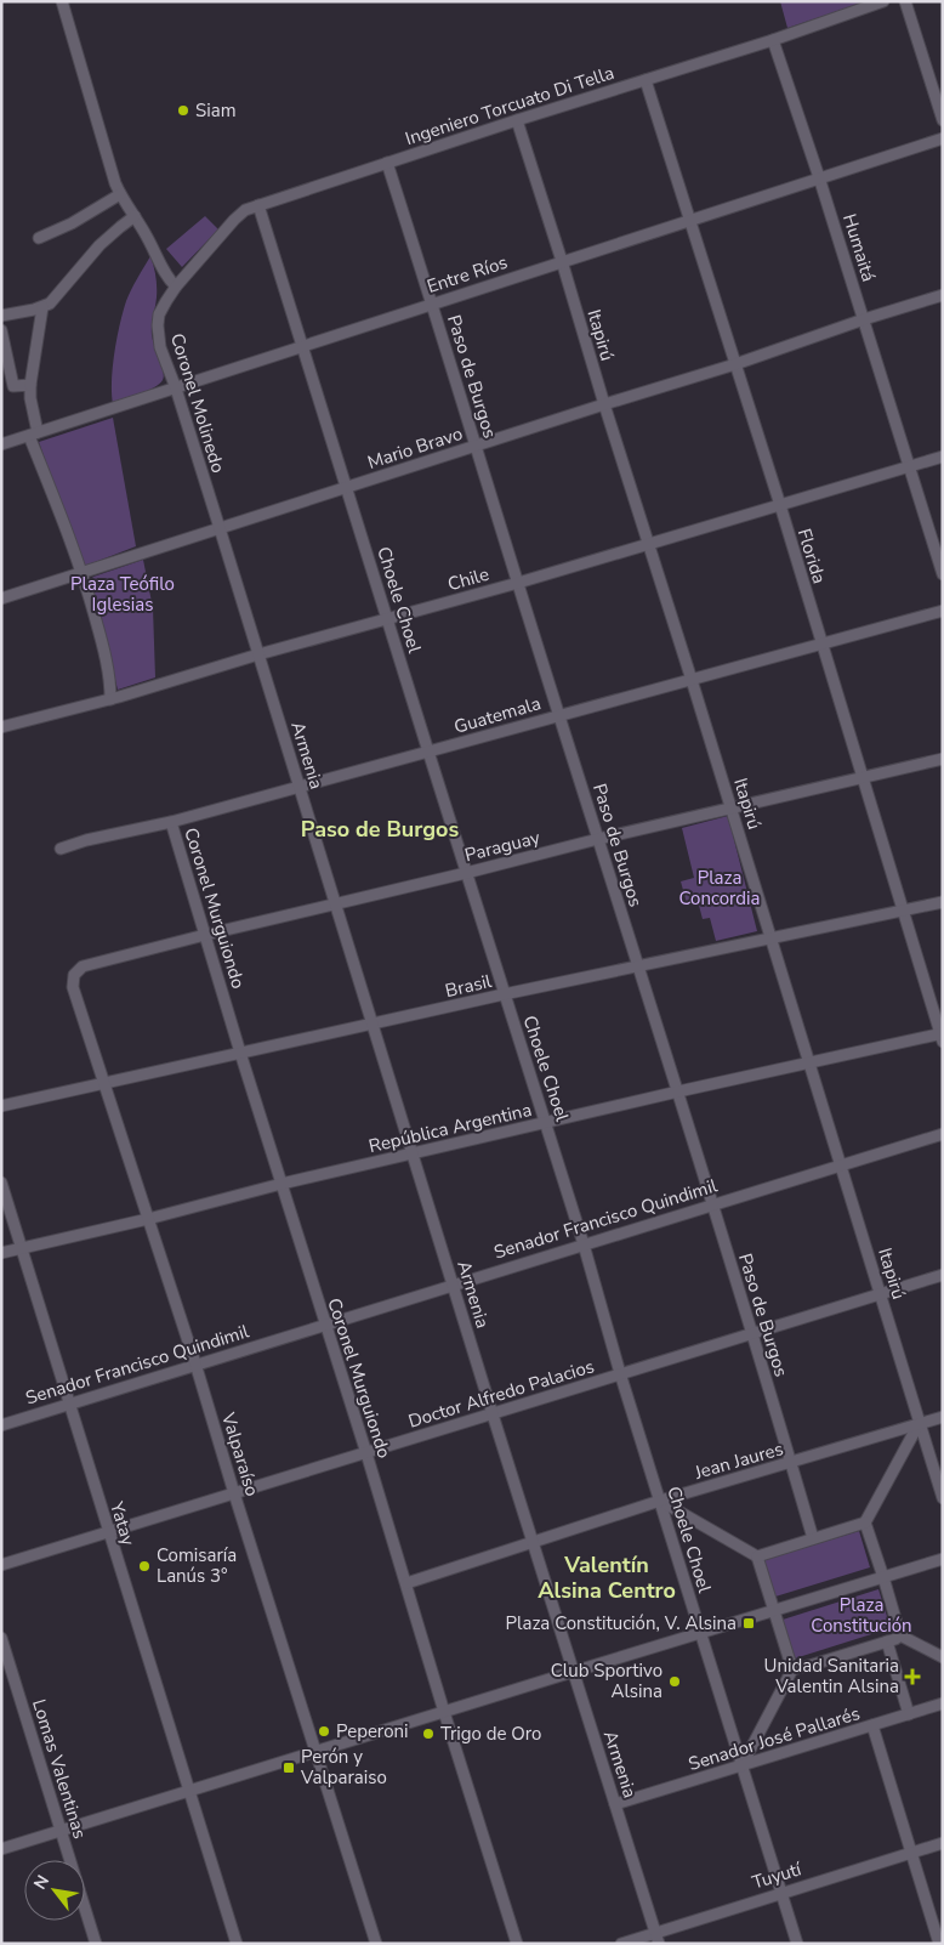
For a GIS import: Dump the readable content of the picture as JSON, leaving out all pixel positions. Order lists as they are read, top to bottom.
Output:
{
  "streets": {
    "street": [
      "Ingeniero Torcuato Di Tella",
      "Humaitá",
      "Entre Ríos",
      "Itapirú",
      "Paso de Burgos",
      "Coronel Molinedo",
      "Mario Bravo",
      "Florida",
      "Chile",
      "Choele Choel",
      "Guatemala",
      "Armenia",
      "Paraguay",
      "Coronel Murguiondo",
      "Brasil",
      "República Argentina",
      "Senador Francisco Quindimil",
      "Doctor Alfredo Palacios",
      "Valparaíso",
      "Jean Jaures",
      "Yatay",
      "Senador José Pallarés",
      "Lomas Valentinas",
      "Tuyutí"
    ]
  },
  "crossings": [
    ["Ingeniero Torcuato Di Tella", "Humaitá"],
    ["Ingeniero Torcuato Di Tella", "Itapirú"],
    ["Ingeniero Torcuato Di Tella", "Paso de Burgos"],
    ["Ingeniero Torcuato Di Tella", "Coronel Molinedo"],
    ["Ingeniero Torcuato Di Tella", "Florida"],
    ["Ingeniero Torcuato Di Tella", "Choele Choel"],
    ["Humaitá", "Entre Ríos"],
    ["Humaitá", "Mario Bravo"],
    ["Humaitá", "Chile"],
    ["Entre Ríos", "Itapirú"],
    ["Entre Ríos", "Paso de Burgos"],
    ["Entre Ríos", "Coronel Molinedo"],
    ["Entre Ríos", "Florida"],
    ["Entre Ríos", "Choele Choel"],
    ["Itapirú", "Mario Bravo"],
    ["Itapirú", "Chile"],
    ["Itapirú", "Guatemala"],
    ["Itapirú", "Paraguay"],
    ["Itapirú", "Brasil"],
    ["Itapirú", "República Argentina"],
    ["Itapirú", "Senador Francisco Quindimil"],
    ["Itapirú", "Doctor Alfredo Palacios"],
    ["Itapirú", "Jean Jaures"],
    ["Paso de Burgos", "Mario Bravo"],
    ["Paso de Burgos", "Chile"],
    ["Paso de Burgos", "Guatemala"],
    ["Paso de Burgos", "Paraguay"],
    ["Paso de Burgos", "Brasil"],
    ["Paso de Burgos", "República Argentina"],
    ["Paso de Burgos", "Senador Francisco Quindimil"],
    ["Paso de Burgos", "Doctor Alfredo Palacios"],
    ["Paso de Burgos", "Jean Jaures"],
    ["Coronel Molinedo", "Mario Bravo"],
    ["Coronel Molinedo", "Chile"],
    ["Coronel Molinedo", "Armenia"],
    ["Mario Bravo", "Florida"],
    ["Mario Bravo", "Choele Choel"],
    ["Florida", "Chile"],
    ["Florida", "Guatemala"],
    ["Florida", "Paraguay"],
    ["Florida", "Brasil"],
    ["Florida", "República Argentina"],
    ["Chile", "Choele Choel"],
    ["Chile", "Armenia"],
    ["Choele Choel", "Guatemala"],
    ["Choele Choel", "Paraguay"],
    ["Choele Choel", "Brasil"],
    ["Choele Choel", "República Argentina"],
    ["Choele Choel", "Senador Francisco Quindimil"],
    ["Choele Choel", "Doctor Alfredo Palacios"],
    ["Choele Choel", "Jean Jaures"],
    ["Choele Choel", "Senador José Pallarés"],
    ["Choele Choel", "Tuyutí"],
    ["Guatemala", "Armenia"],
    ["Guatemala", "Coronel Murguiondo"],
    ["Armenia", "Paraguay"],
    ["Armenia", "Brasil"],
    ["Armenia", "República Argentina"],
    ["Armenia", "Senador Francisco Quindimil"],
    ["Armenia", "Doctor Alfredo Palacios"],
    ["Armenia", "Jean Jaures"],
    ["Armenia", "Senador José Pallarés"],
    ["Armenia", "Tuyutí"],
    ["Paraguay", "Coronel Murguiondo"],
    ["Paraguay", "Valparaíso"],
    ["Coronel Murguiondo", "Brasil"],
    ["Coronel Murguiondo", "República Argentina"],
    ["Coronel Murguiondo", "Senador Francisco Quindimil"],
    ["Coronel Murguiondo", "Doctor Alfredo Palacios"],
    ["Coronel Murguiondo", "Jean Jaures"],
    ["Brasil", "Valparaíso"],
    ["República Argentina", "Valparaíso"],
    ["República Argentina", "Yatay"],
    ["Senador Francisco Quindimil", "Valparaíso"],
    ["Senador Francisco Quindimil", "Yatay"],
    ["Doctor Alfredo Palacios", "Valparaíso"],
    ["Doctor Alfredo Palacios", "Yatay"]
  ],
  "districts": ["Paso de Burgos", "Valentín Alsina Centro"],
  "parks": ["Plaza Teófilo Iglesias", "Plaza Concordia", "Plaza Constitución"],
  "places": {
    "other": [
      "Siam",
      "Comisaría Lanús 3°",
      "Club Sportivo Alsina",
      "Peperoni",
      "Trigo de Oro"
    ],
    "transit": ["Plaza Constitución, V. Alsina", "Perón y Valparaiso"],
    "health": ["Unidad Sanitaria Valentin Alsina"]
  },
  "north": "top left"
}
